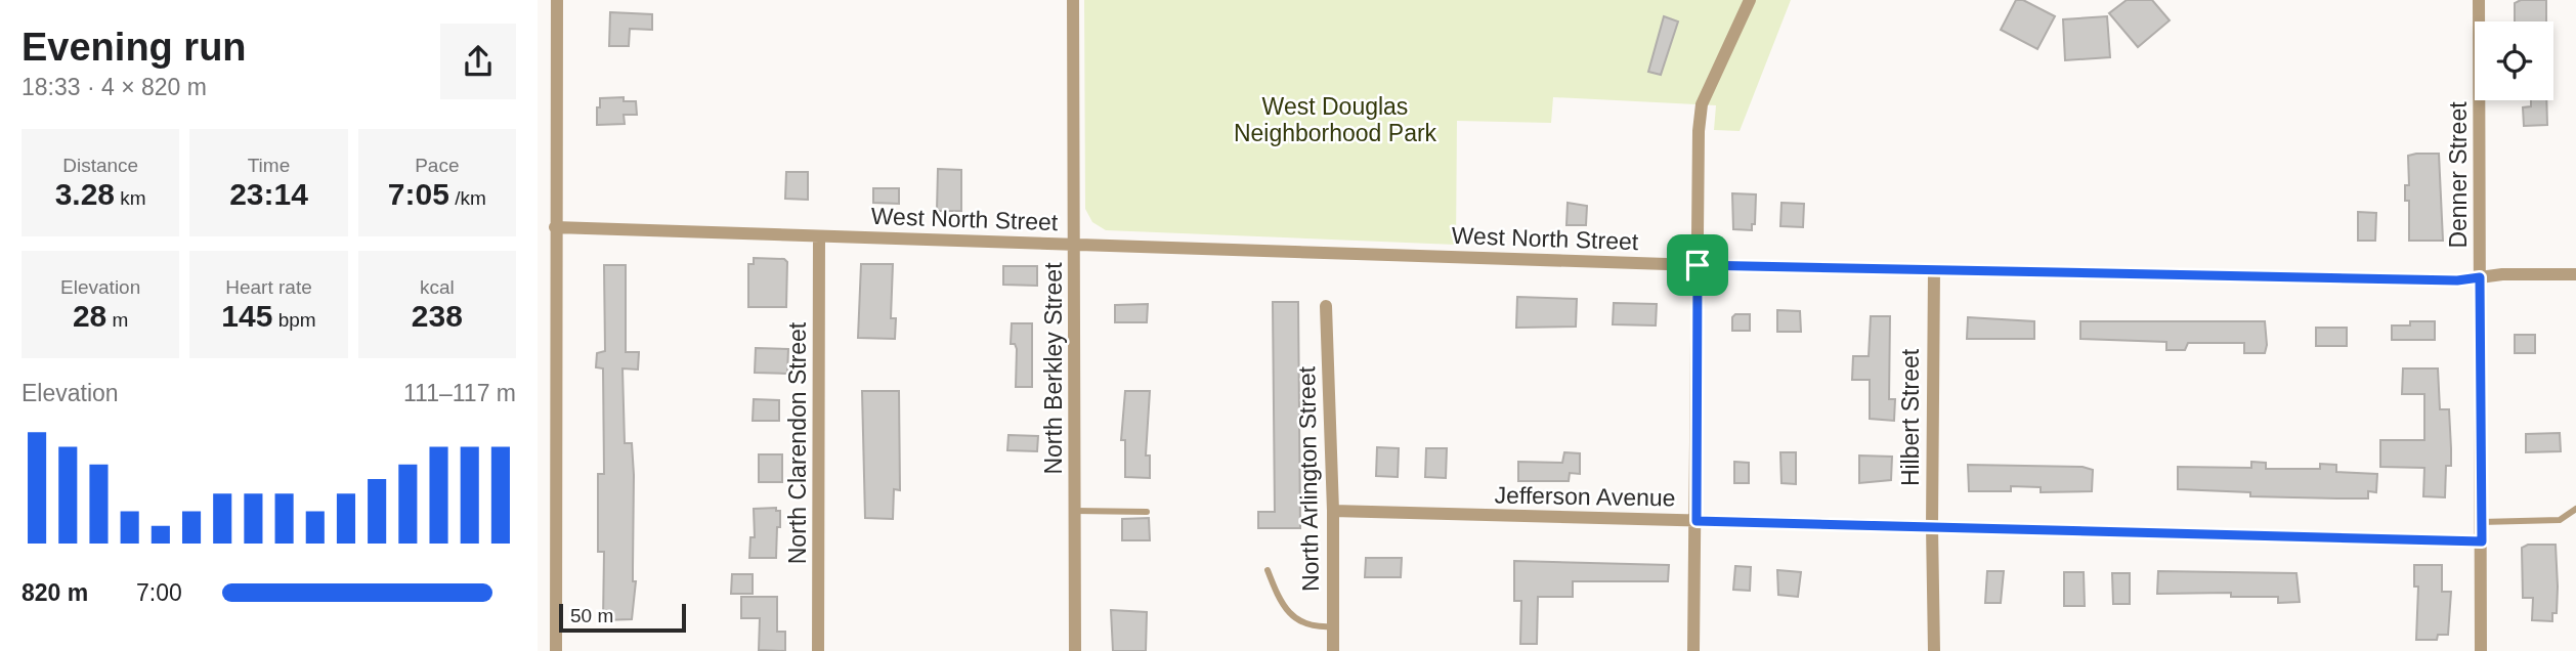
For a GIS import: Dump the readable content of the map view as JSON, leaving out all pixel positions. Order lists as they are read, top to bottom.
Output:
{
  "streets": {
    "street": [
      "Denner Street",
      "West North Street",
      "North Berkley Street",
      "Hilbert Street",
      "North Clarendon Street",
      "North Arlington Street",
      "Jefferson Avenue"
    ]
  },
  "crossings": [
    ["Denner Street", "West North Street"],
    ["Denner Street", "Jefferson Avenue"],
    ["West North Street", "North Berkley Street"],
    ["West North Street", "Hilbert Street"],
    ["West North Street", "North Clarendon Street"],
    ["Hilbert Street", "Jefferson Avenue"],
    ["North Arlington Street", "Jefferson Avenue"]
  ],
  "parks": ["West Douglas Neighborhood Park"],
  "scale_bar": "50 m",
  "page": {
    "heading": ["Evening run", "18:33 · 4 × 820 m"],
    "stats": [
      ["Distance", "3.28 km"],
      ["Time", "23:14"],
      ["Pace", "7:05 /km"],
      ["Elevation", "28 m"],
      ["Heart rate", "145 bpm"],
      ["kcal", "238"]
    ],
    "chart": ["Elevation", "111–117 m"],
    "list": [
      {
        "name": "820 m",
        "note": "7:00"
      }
    ],
    "scale": "50 m"
  }
}
